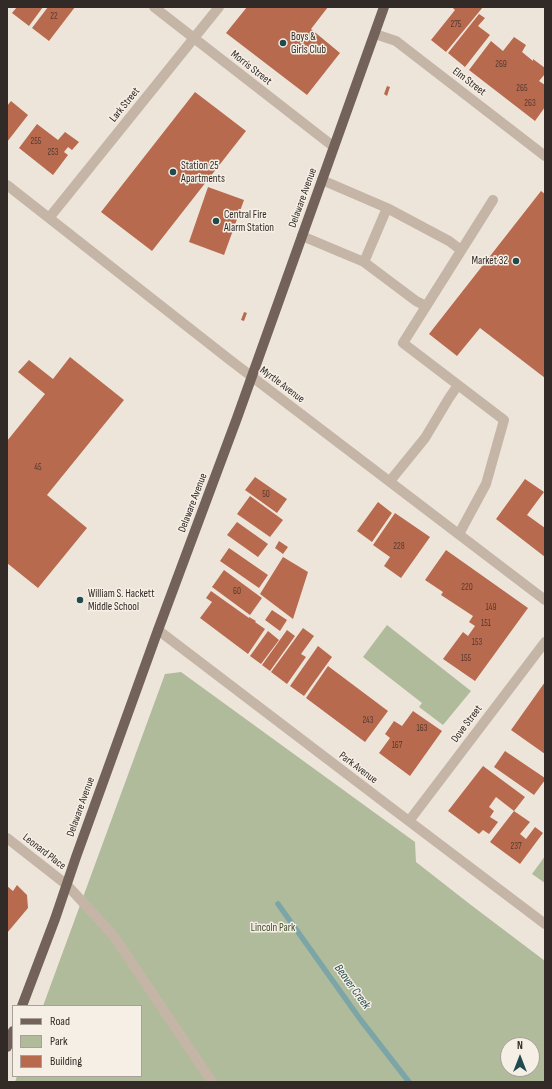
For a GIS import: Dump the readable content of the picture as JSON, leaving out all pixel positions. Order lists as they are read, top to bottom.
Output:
{
  "streets": {
    "main road": ["Delaware Avenue"],
    "street": [
      "Morris Street",
      "Elm Street",
      "Lark Street",
      "Myrtle Avenue",
      "Dove Street",
      "Park Avenue",
      "Leonard Place"
    ]
  },
  "crossings": [
    ["Morris Street", "Lark Street"],
    ["Morris Street", "Delaware Avenue"],
    ["Elm Street", "Delaware Avenue"],
    ["Lark Street", "Myrtle Avenue"],
    ["Delaware Avenue", "Myrtle Avenue"],
    ["Delaware Avenue", "Park Avenue"],
    ["Delaware Avenue", "Leonard Place"],
    ["Dove Street", "Park Avenue"]
  ],
  "water": ["Beaver Creek"],
  "parks": ["Lincoln Park"],
  "places": [
    "Boys & Girls Club",
    "Station 25 Apartments",
    "Central Fire Alarm Station",
    "Market 32",
    "William S. Hackett Middle School"
  ],
  "house_numbers": [
    "22",
    "275",
    "269",
    "265",
    "263",
    "255",
    "253",
    "45",
    "50",
    "228",
    "220",
    "60",
    "149",
    "151",
    "153",
    "155",
    "243",
    "163",
    "167",
    "237"
  ],
  "legend": ["Road", "Park", "Building"],
  "north": "top"
}
